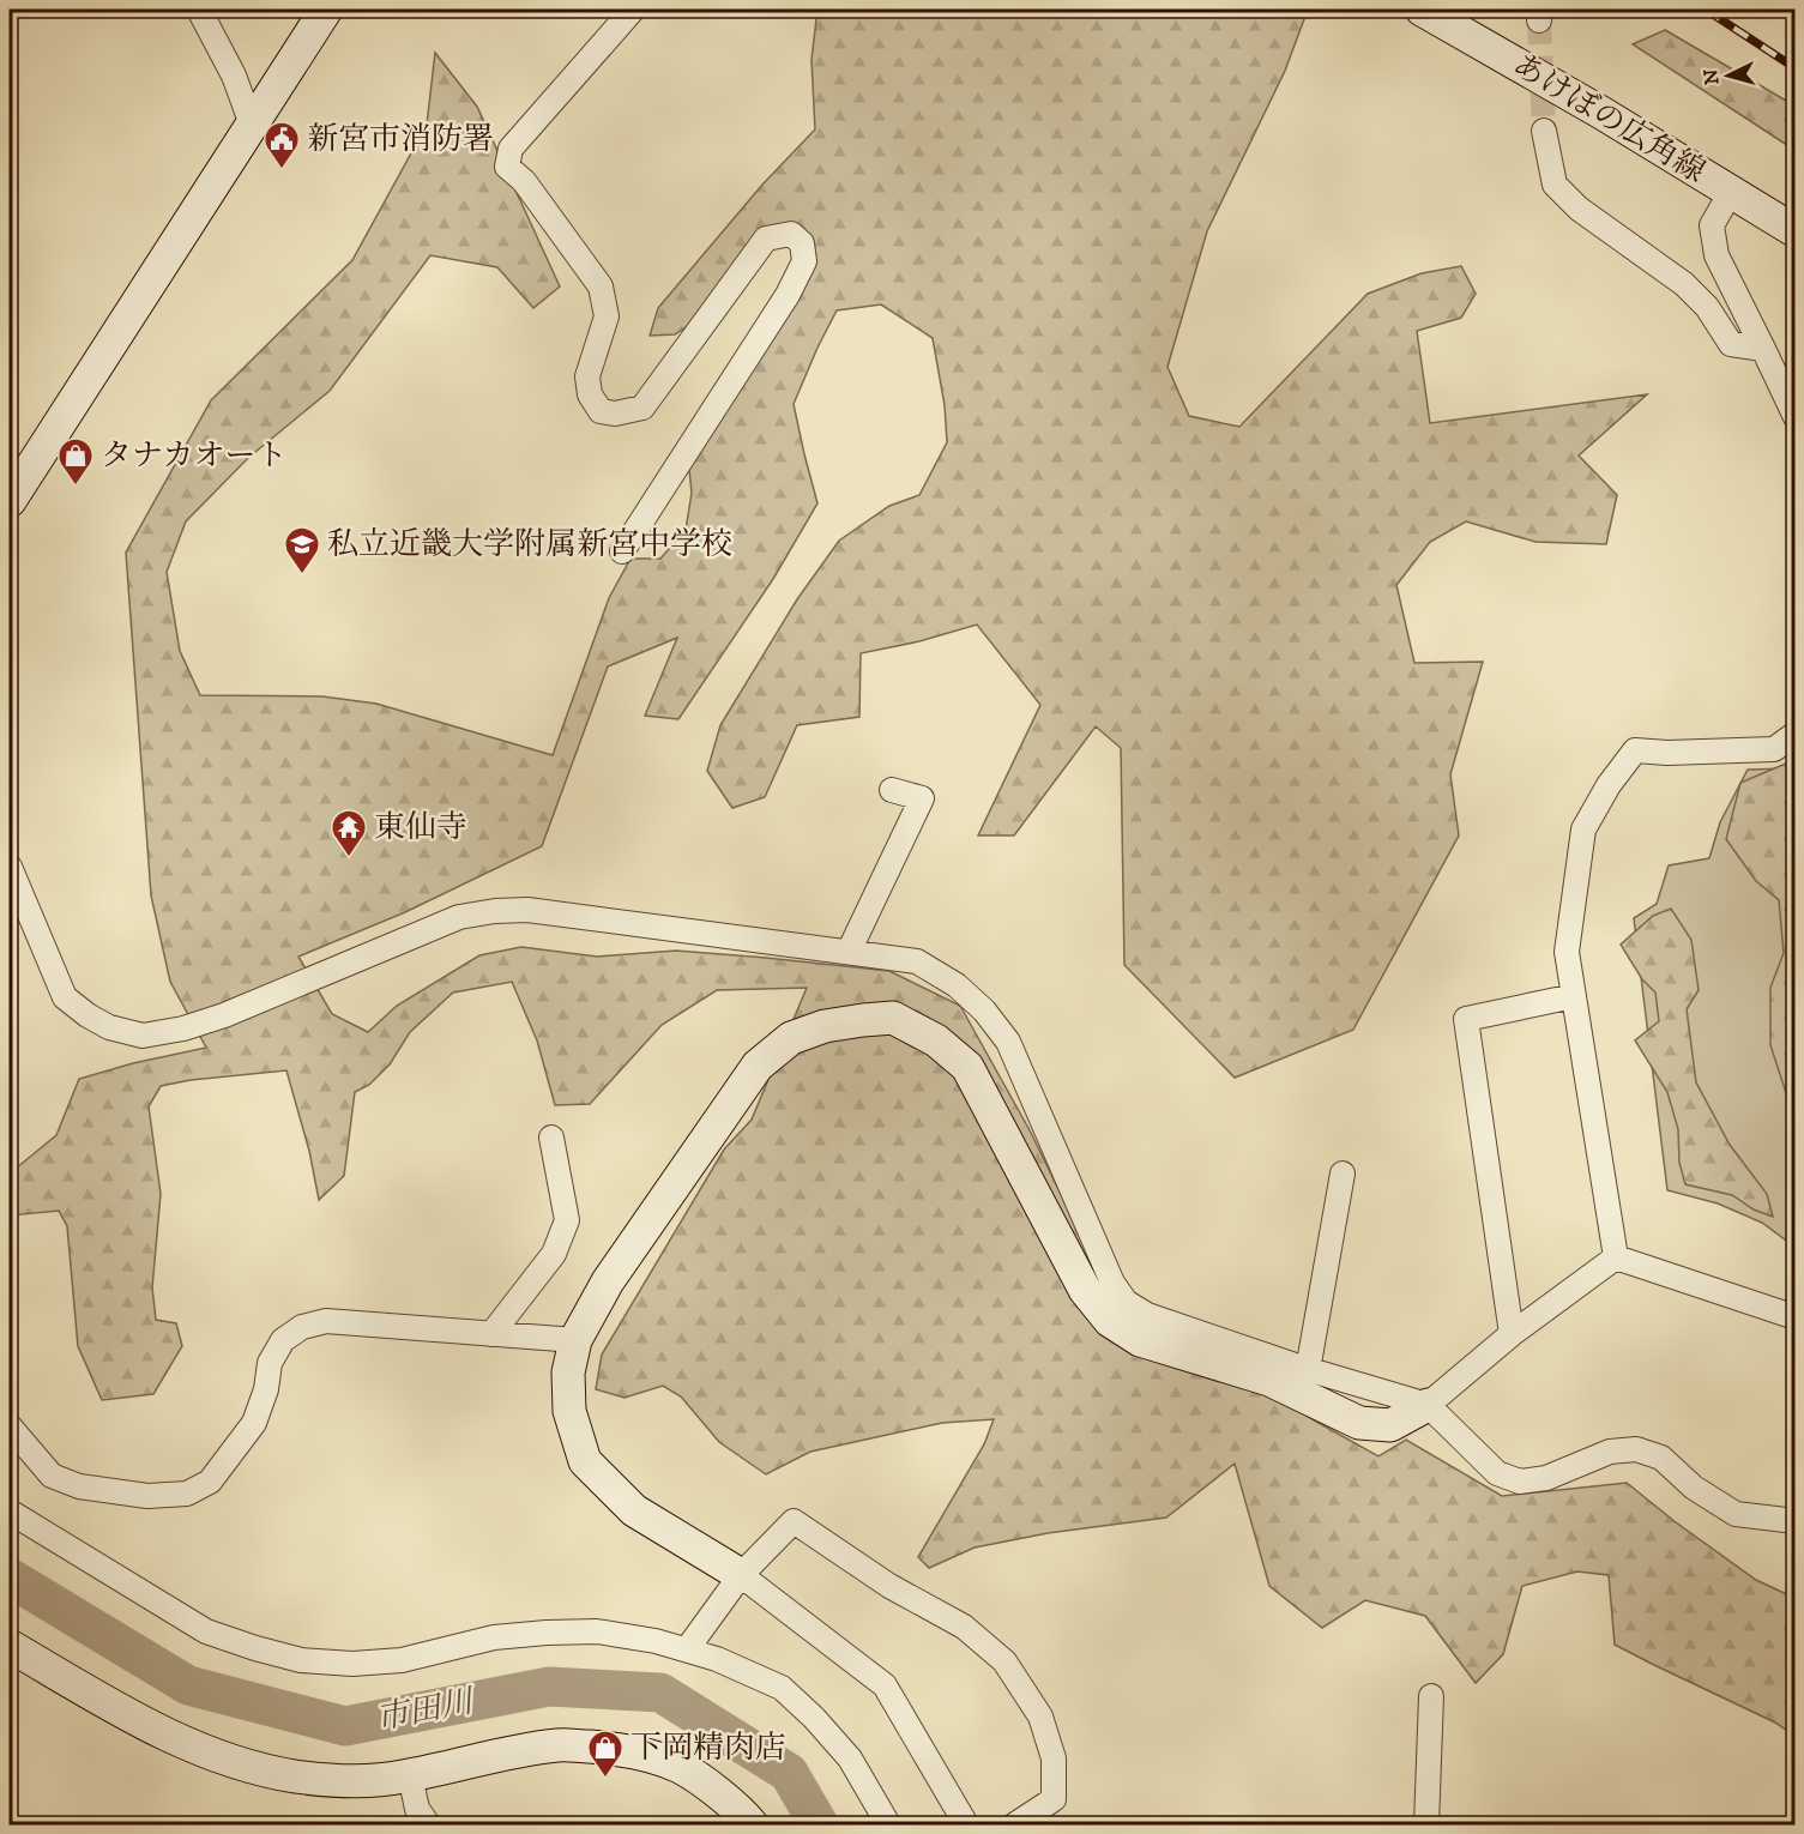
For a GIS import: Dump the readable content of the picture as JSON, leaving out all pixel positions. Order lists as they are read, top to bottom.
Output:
{
  "streets": {
    "street": ["あけぼの広角線"]
  },
  "water": ["市田川"],
  "places": {
    "public building": ["新宮市消防署"],
    "shop": ["タナカオート", "下岡精肉店"],
    "school or university": ["私立近畿大学附属新宮中学校"],
    "temple": ["東仙寺"]
  },
  "north": "left"
}
